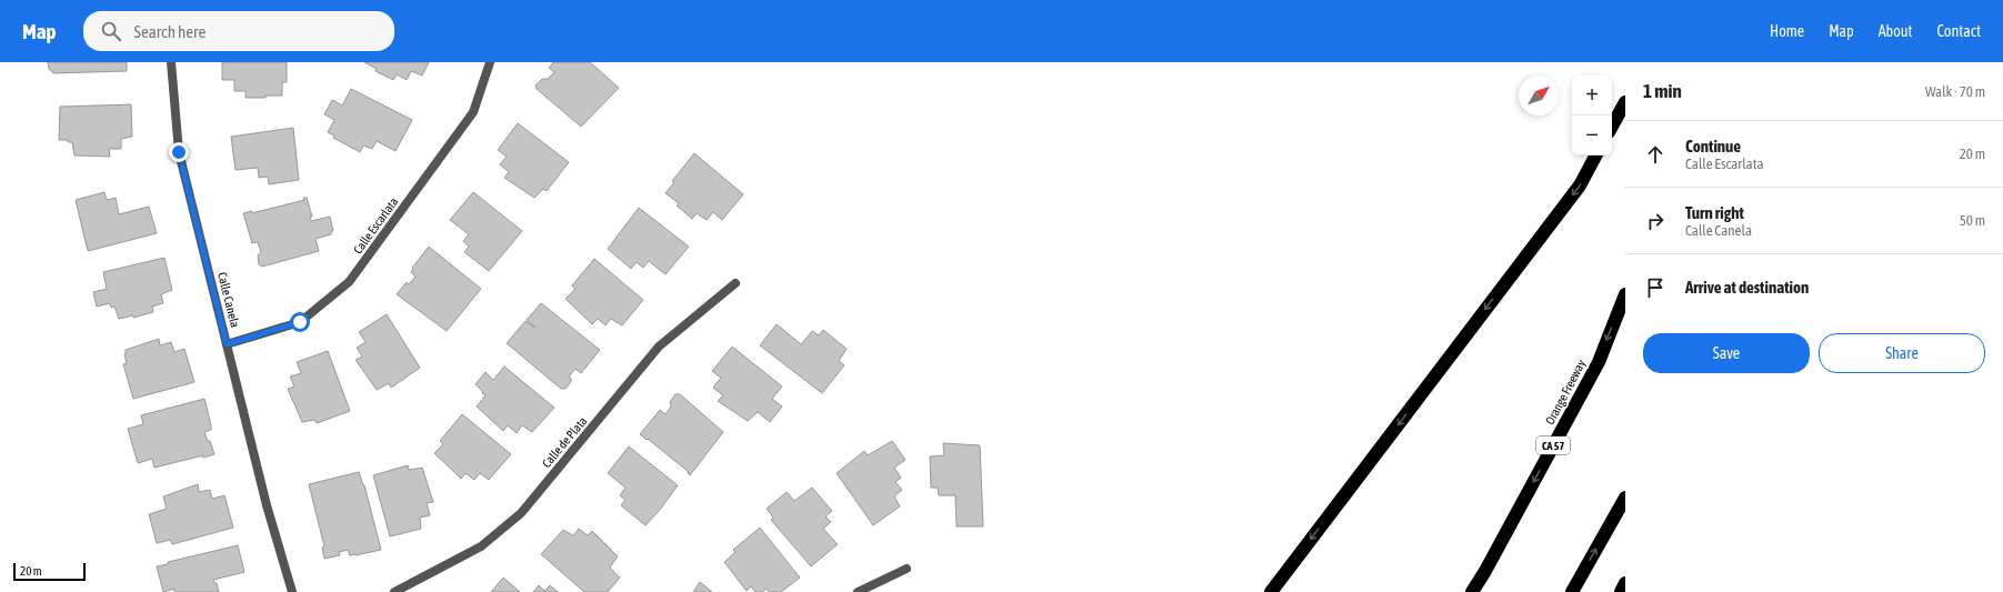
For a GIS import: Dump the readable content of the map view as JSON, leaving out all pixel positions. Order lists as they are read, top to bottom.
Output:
{
  "streets": {
    "highway": ["Orange Freeway", "CA 57"],
    "street": ["Calle Escarlata", "Calle Canela", "Calle de Plata"]
  },
  "crossings": [
    ["Calle Escarlata", "Calle Canela"]
  ],
  "scale_bar": "20 m",
  "north": "top right",
  "page": {
    "header": "Map",
    "search": "Search here",
    "nav": [
      "Home",
      "Map",
      "About",
      "Contact"
    ],
    "heading": ["1 min", "Walk · 70 m"],
    "map_buttons": ["+", "−"],
    "list": [
      ["Continue", "Calle Escarlata", "20 m"],
      ["Turn right", "Calle Canela", "50 m"],
      "Arrive at destination"
    ],
    "buttons": ["Save", "Share"],
    "scale": "20 m"
  }
}
